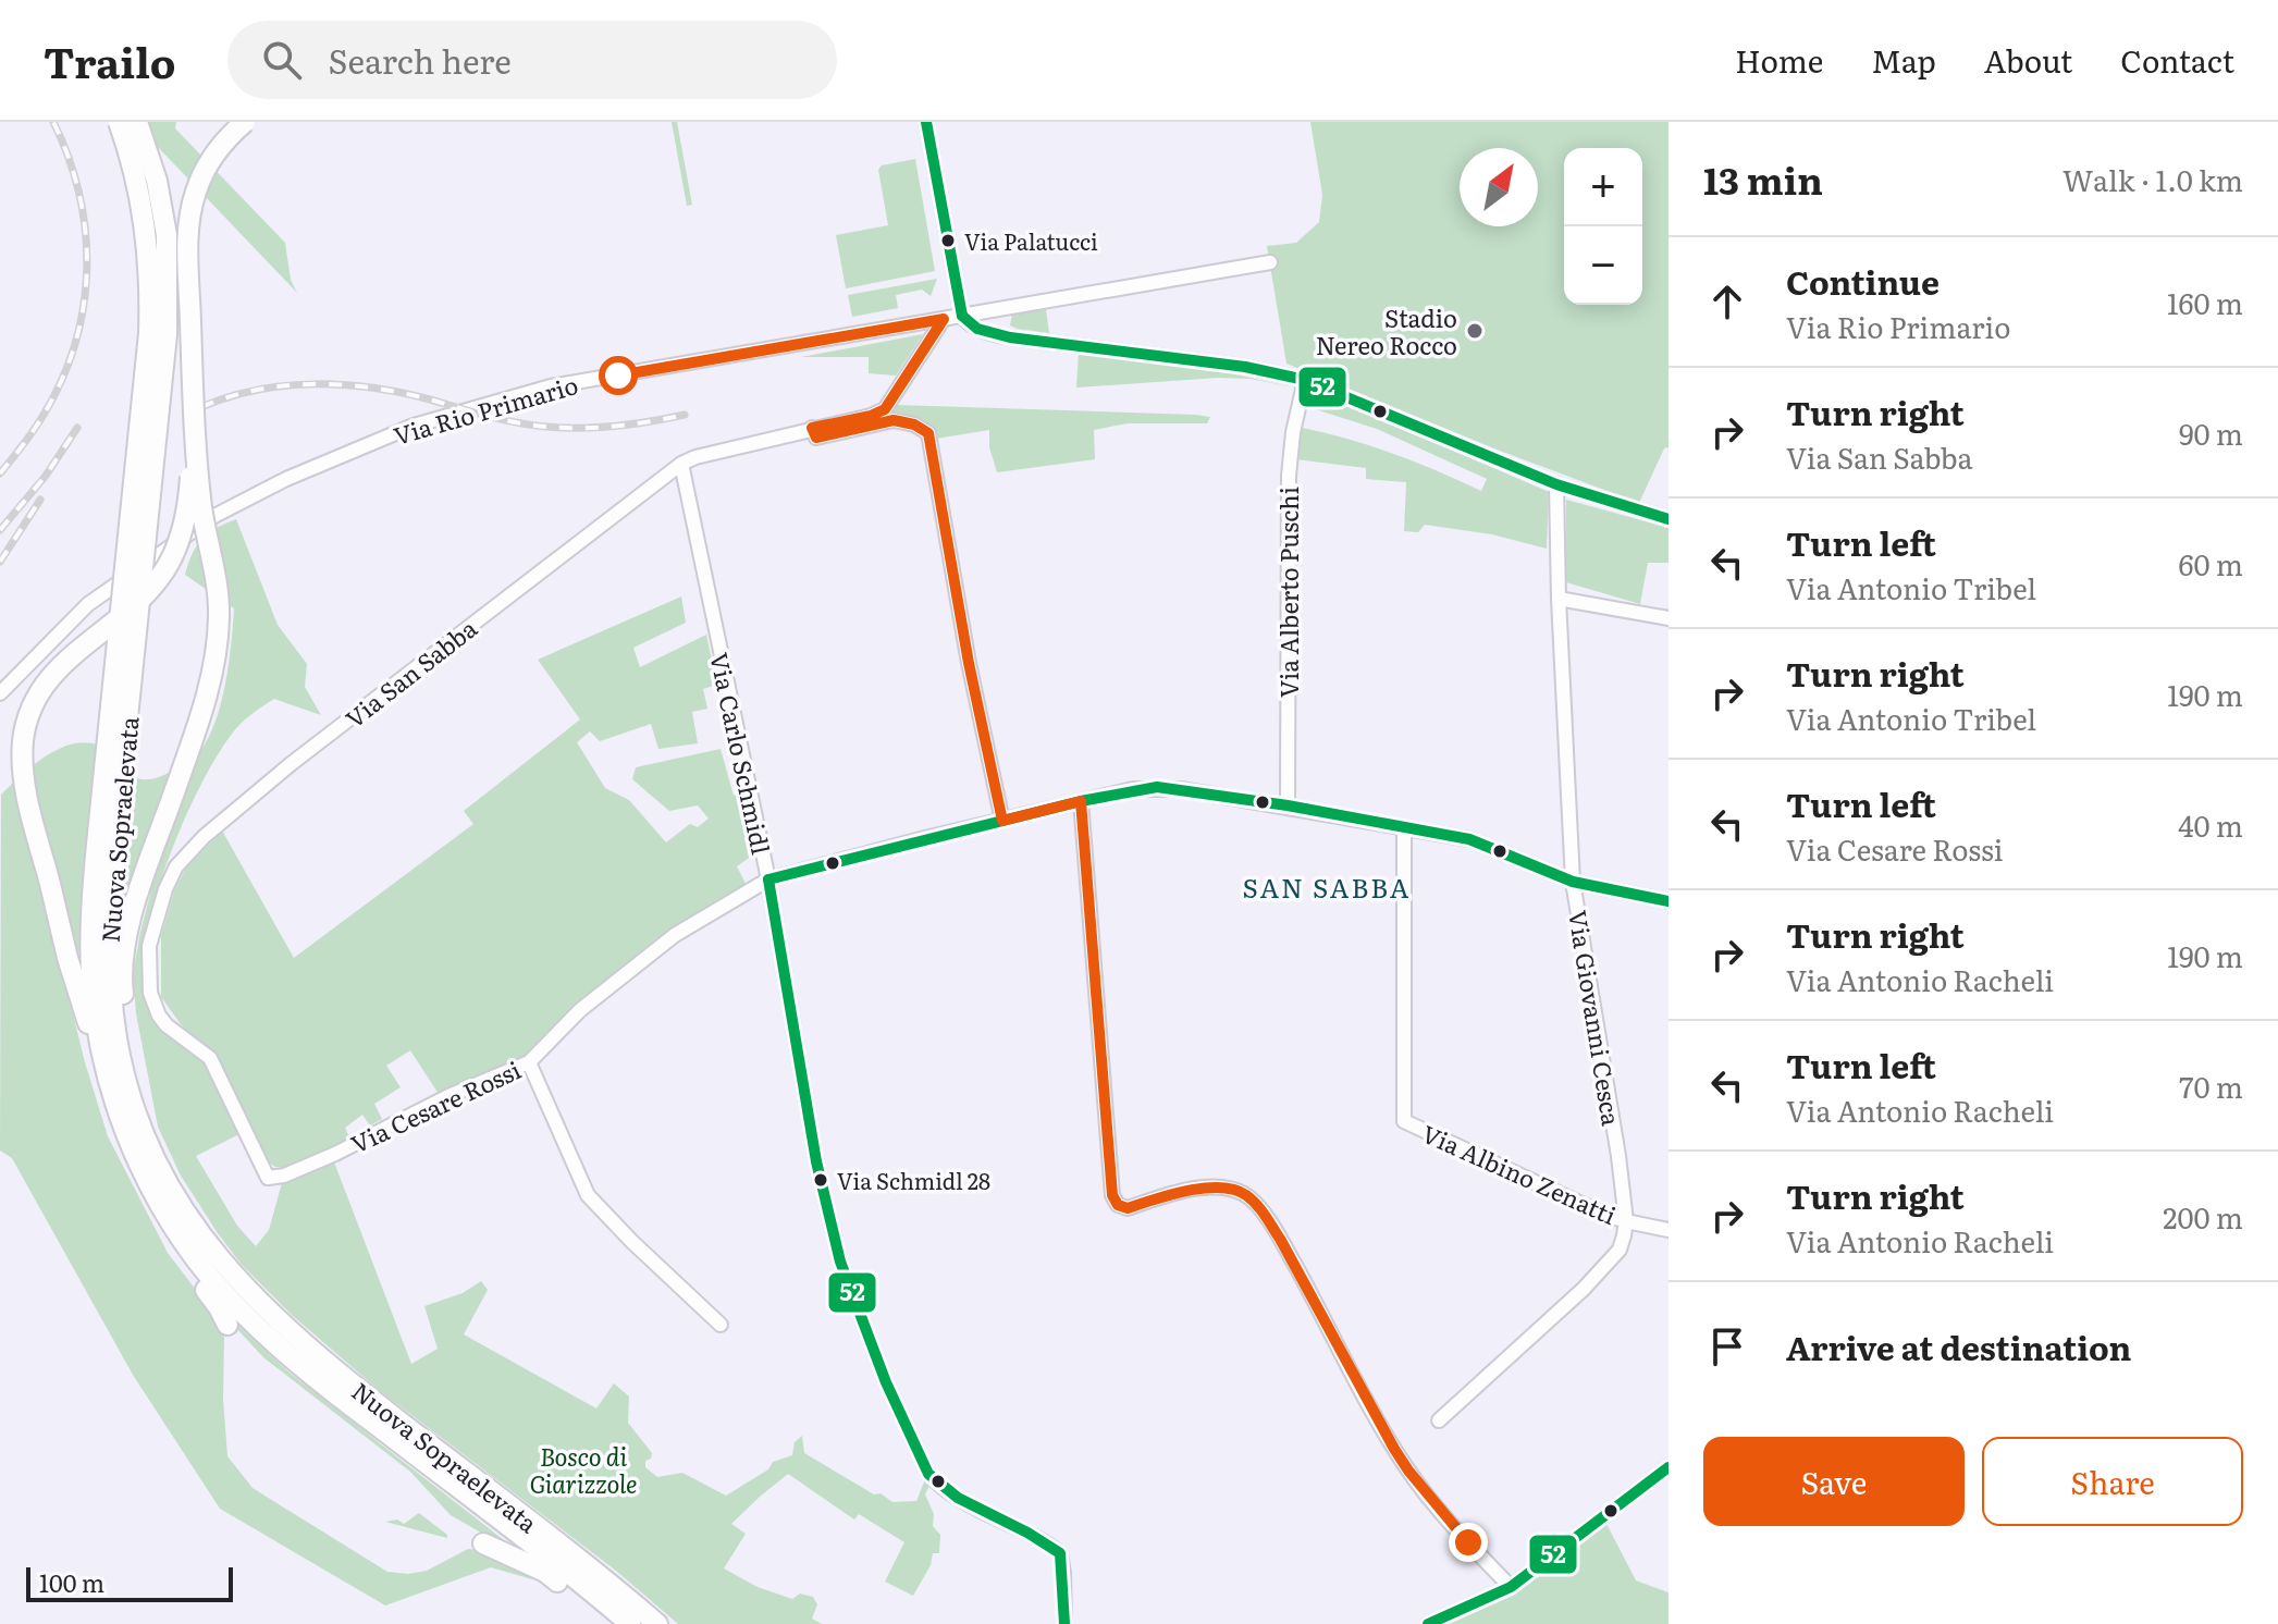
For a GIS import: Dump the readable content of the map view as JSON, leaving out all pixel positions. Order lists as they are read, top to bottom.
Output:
{
  "streets": {
    "highway": ["Nuova Sopraelevata"],
    "street": [
      "Via Rio Primario",
      "Via Alberto Puschi",
      "Via San Sabba",
      "Via Carlo Schmidl",
      "Via Giovanni Cesca",
      "Via Cesare Rossi",
      "Via Albino Zenatti"
    ]
  },
  "crossings": [
    ["Via Rio Primario", "Via San Sabba"],
    ["Via Alberto Puschi", "Via Cesare Rossi"],
    ["Via San Sabba", "Via Carlo Schmidl"],
    ["Via San Sabba", "Via Cesare Rossi"],
    ["Via Carlo Schmidl", "Via Cesare Rossi"],
    ["Via Giovanni Cesca", "Via Cesare Rossi"],
    ["Via Giovanni Cesca", "Via Albino Zenatti"],
    ["Via Cesare Rossi", "Via Albino Zenatti"]
  ],
  "districts": ["SAN SABBA"],
  "parks": ["Bosco di Giarizzole"],
  "places": ["Via Palatucci", "Stadio Nereo Rocco", "Via Schmidl 28"],
  "lines": ["transit line 52"],
  "scale_bar": "100 m",
  "north": "top right",
  "page": {
    "header": "Trailo",
    "search": "Search here",
    "nav": [
      "Home",
      "Map",
      "About",
      "Contact"
    ],
    "heading": ["13 min", "Walk · 1.0 km"],
    "map_buttons": ["+", "−"],
    "list": [
      ["Continue", "Via Rio Primario", "160 m"],
      ["Turn right", "Via San Sabba", "90 m"],
      ["Turn left", "Via Antonio Tribel", "60 m"],
      ["Turn right", "Via Antonio Tribel", "190 m"],
      ["Turn left", "Via Cesare Rossi", "40 m"],
      ["Turn right", "Via Antonio Racheli", "190 m"],
      ["Turn left", "Via Antonio Racheli", "70 m"],
      ["Turn right", "Via Antonio Racheli", "200 m"],
      "Arrive at destination"
    ],
    "buttons": ["Save", "Share"],
    "scale": "100 m"
  }
}
